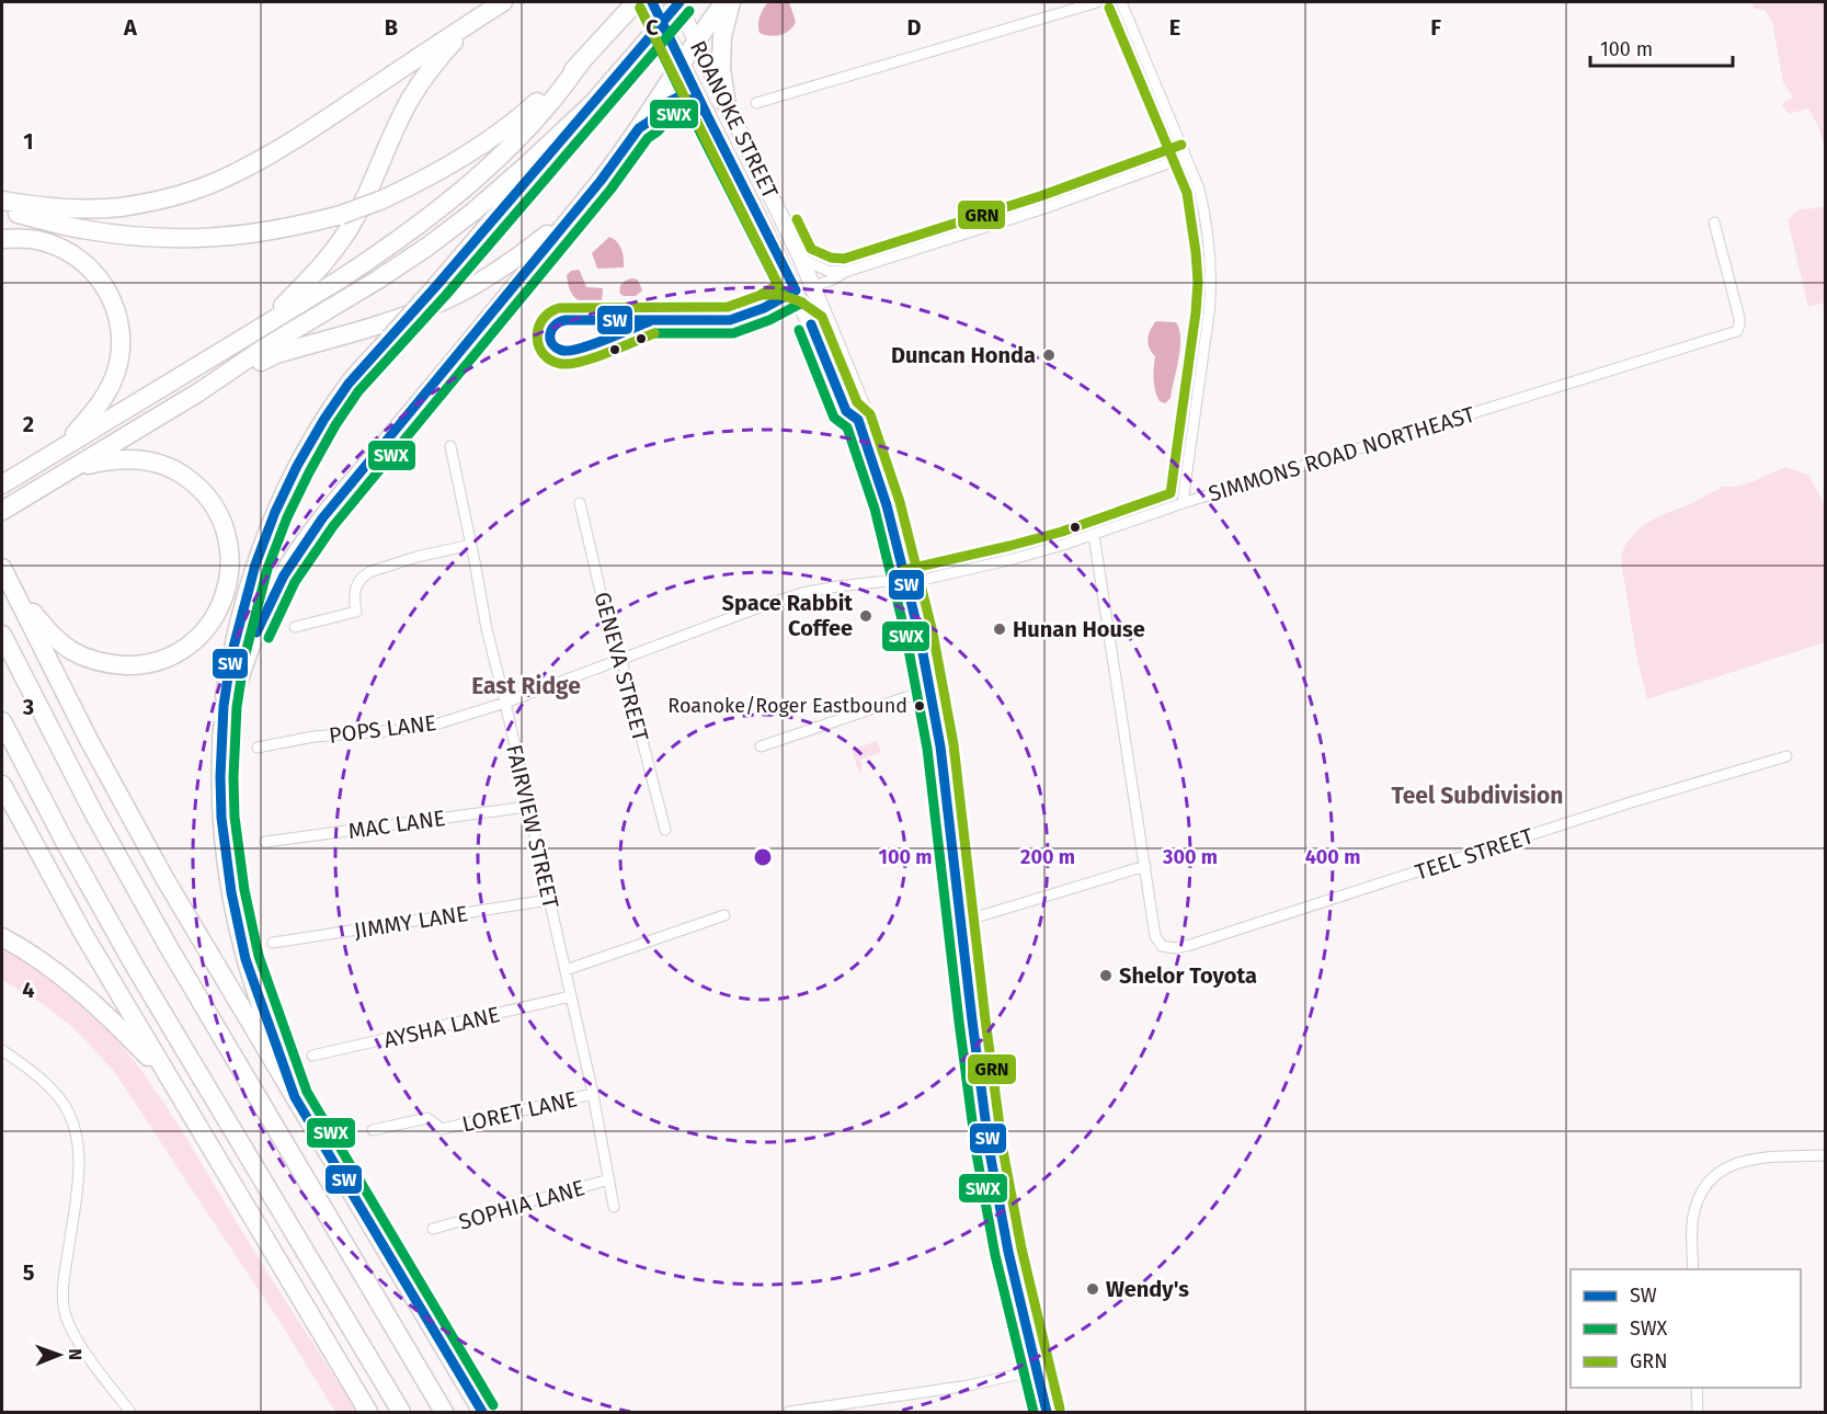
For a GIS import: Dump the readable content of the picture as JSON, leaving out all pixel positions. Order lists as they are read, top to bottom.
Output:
{
  "streets": {
    "main road": ["ROANOKE STREET"],
    "street": [
      "SIMMONS ROAD NORTHEAST",
      "GENEVA STREET",
      "POPS LANE",
      "MAC LANE",
      "FAIRVIEW STREET",
      "TEEL STREET",
      "JIMMY LANE",
      "AYSHA LANE",
      "LORET LANE",
      "SOPHIA LANE"
    ]
  },
  "crossings": [
    ["ROANOKE STREET", "SIMMONS ROAD NORTHEAST"],
    ["SIMMONS ROAD NORTHEAST", "GENEVA STREET"],
    ["SIMMONS ROAD NORTHEAST", "POPS LANE"],
    ["GENEVA STREET", "POPS LANE"],
    ["POPS LANE", "FAIRVIEW STREET"],
    ["MAC LANE", "FAIRVIEW STREET"],
    ["FAIRVIEW STREET", "JIMMY LANE"],
    ["FAIRVIEW STREET", "AYSHA LANE"],
    ["FAIRVIEW STREET", "LORET LANE"],
    ["FAIRVIEW STREET", "SOPHIA LANE"]
  ],
  "districts": ["East Ridge", "Teel Subdivision"],
  "places": [
    "Duncan Honda",
    "Space Rabbit Coffee",
    "Hunan House",
    "Roanoke/Roger Eastbound",
    "Shelor Toyota",
    "Wendy's"
  ],
  "lines": ["transit line SW", "transit line SWX", "transit line GRN"],
  "legend": ["SW", "SWX", "GRN"],
  "scale_bar": "100 m",
  "north": "right",
  "grid": {
    "columns": [
      "A",
      "B",
      "C",
      "D",
      "E",
      "F"
    ],
    "rows": [
      "1",
      "2",
      "3",
      "4",
      "5"
    ]
  },
  "rings": [
    "100 m",
    "200 m",
    "300 m",
    "400 m"
  ]
}
